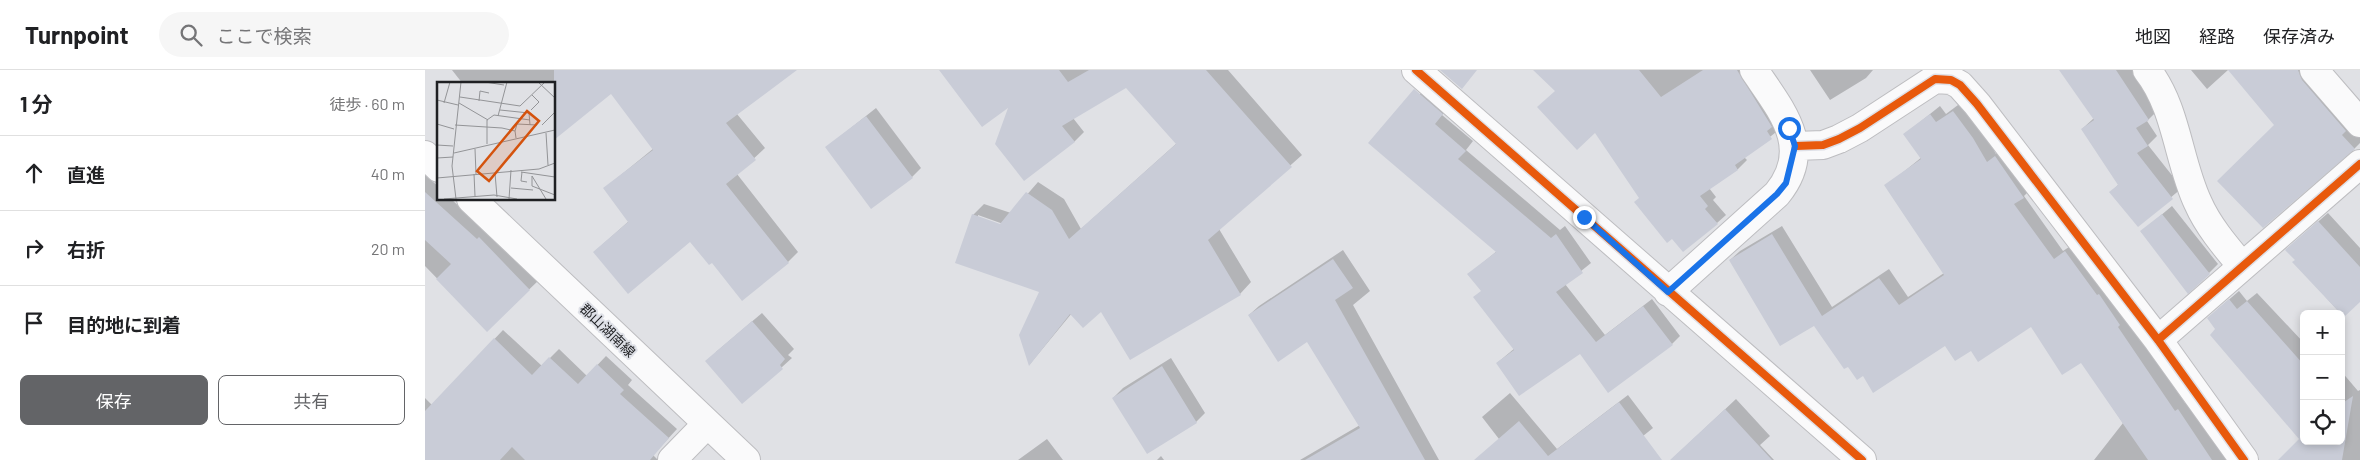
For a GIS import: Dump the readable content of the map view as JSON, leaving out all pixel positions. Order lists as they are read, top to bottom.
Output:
{
  "streets": {
    "street": ["郡山湖南線"]
  },
  "page": {
    "header": "Turnpoint",
    "search": "ここで検索",
    "nav": ["地図", "経路", "保存済み"],
    "heading": ["1 分", "徒歩 · 60 m"],
    "list": [
      ["直進", "40 m"],
      ["右折", "20 m"],
      "目的地に到着"
    ],
    "map_buttons": ["+", "−"],
    "buttons": ["保存", "共有"]
  }
}
